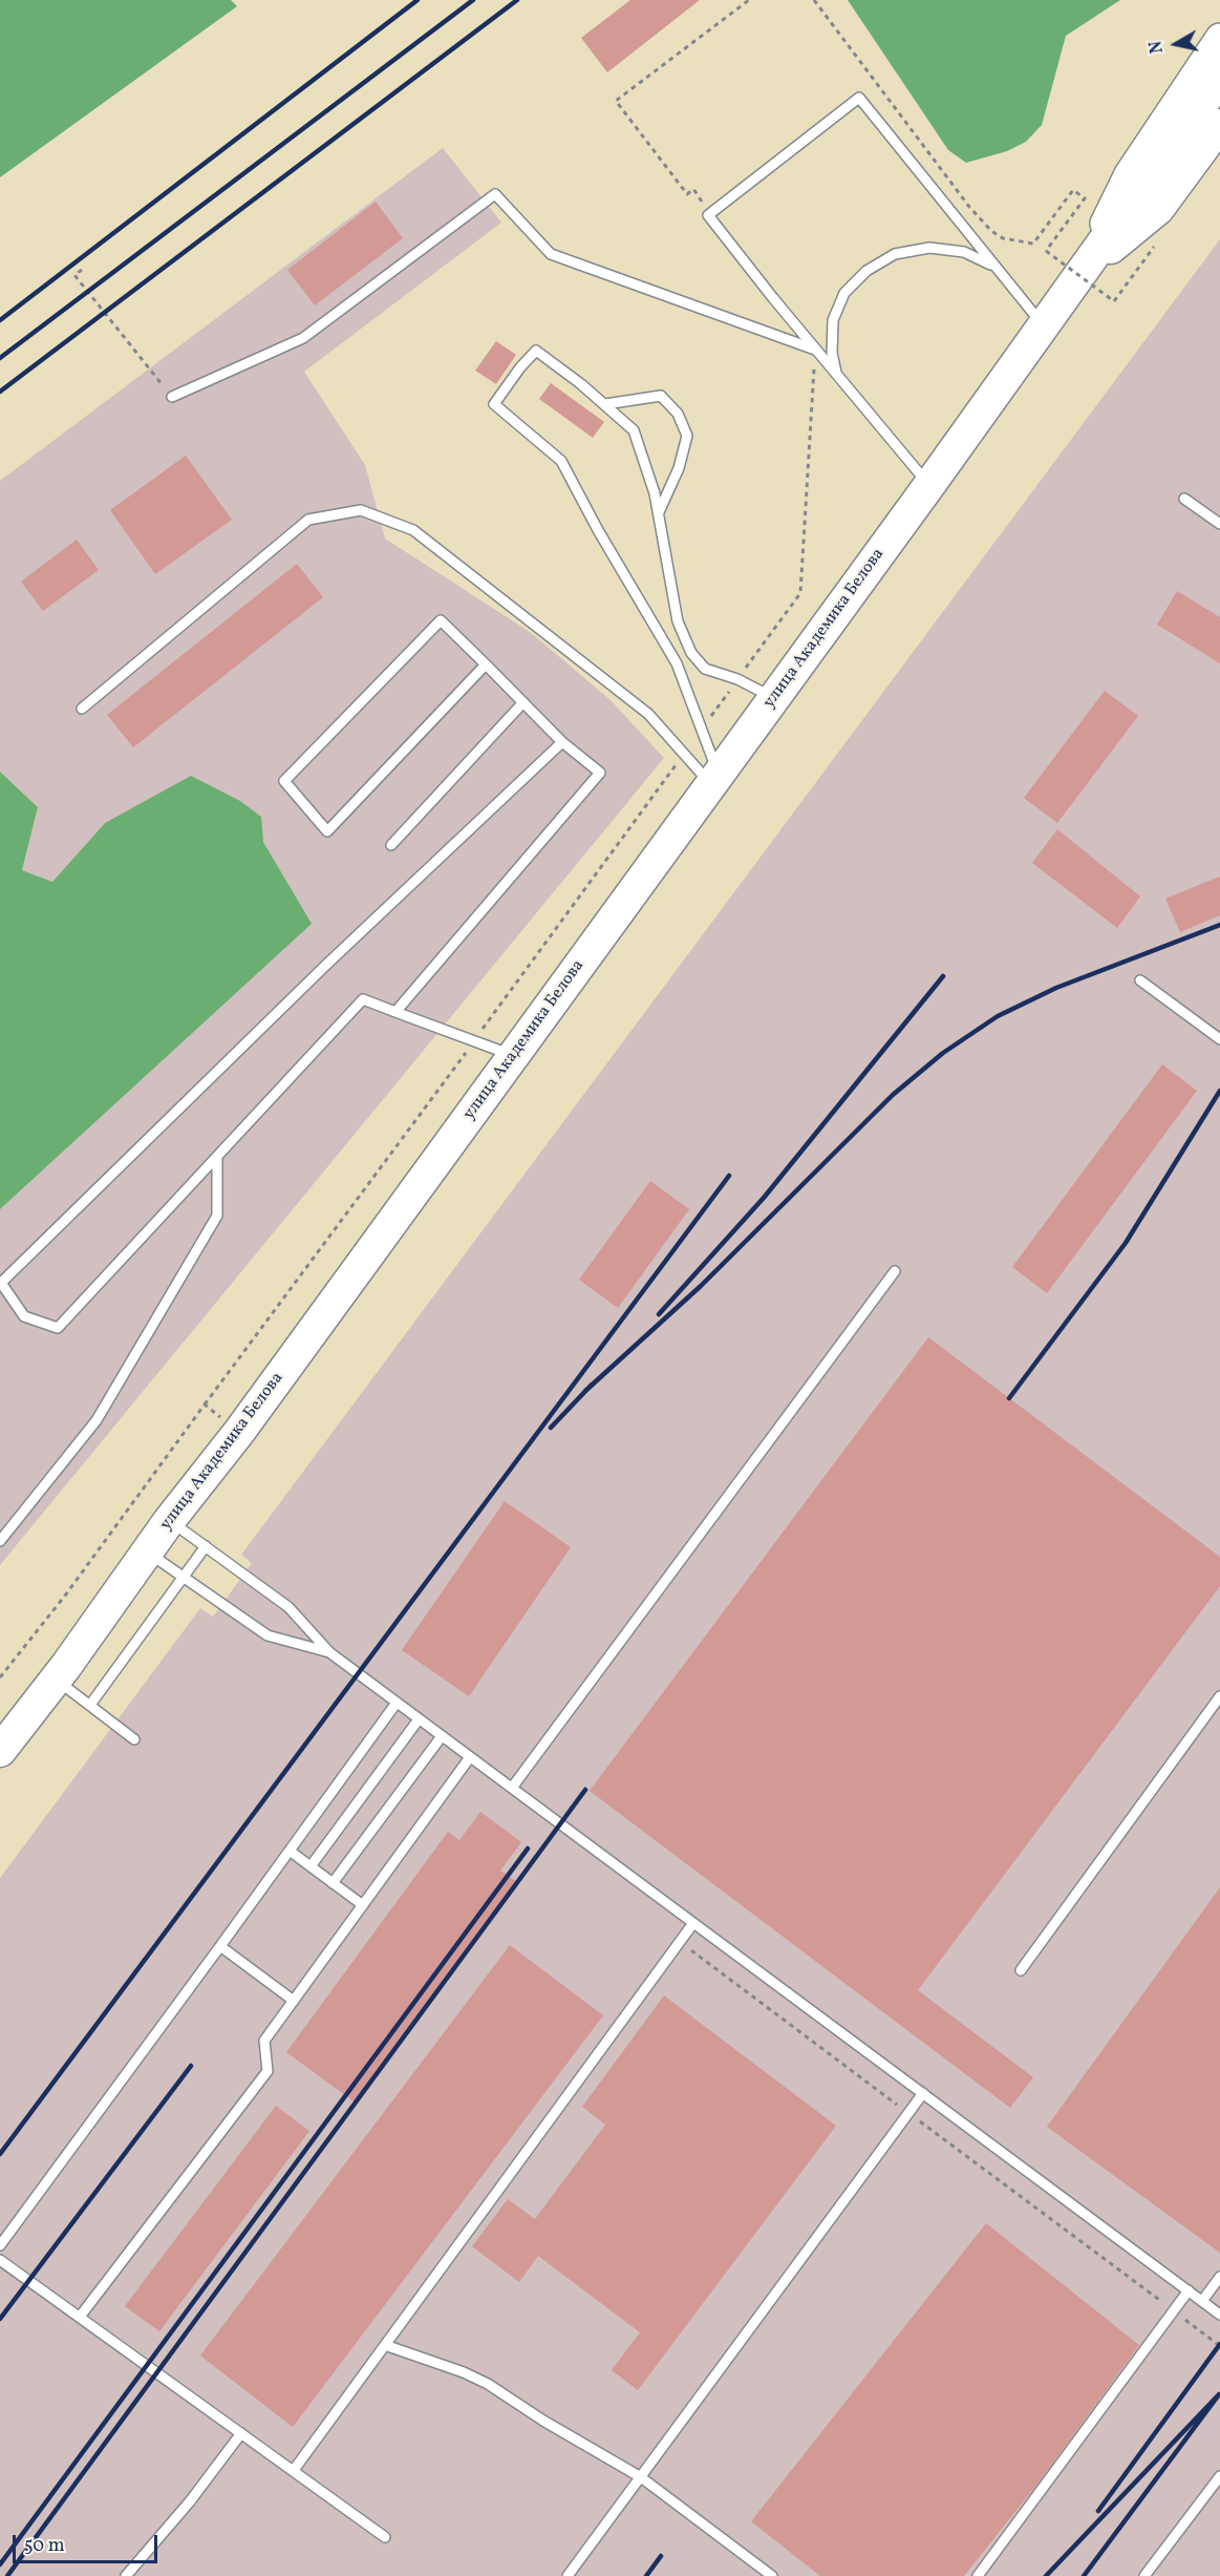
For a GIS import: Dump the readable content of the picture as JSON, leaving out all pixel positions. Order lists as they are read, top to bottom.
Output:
{
  "streets": {
    "main road": ["улица Академика Белова"]
  },
  "scale_bar": "50 m",
  "north": "left"
}
